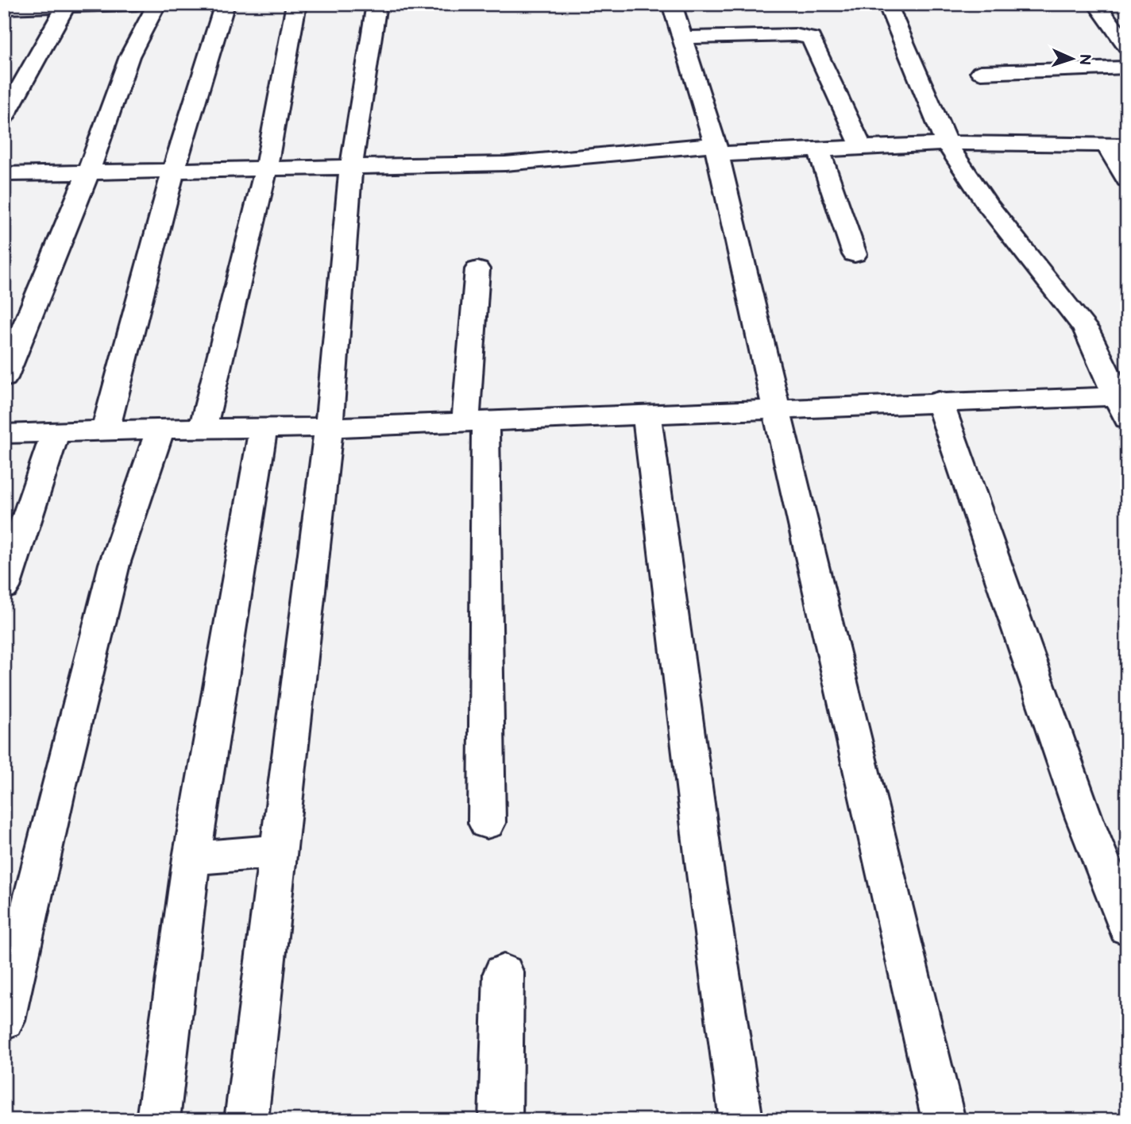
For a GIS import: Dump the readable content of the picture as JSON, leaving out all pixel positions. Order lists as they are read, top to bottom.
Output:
{
  "north": "right"
}
